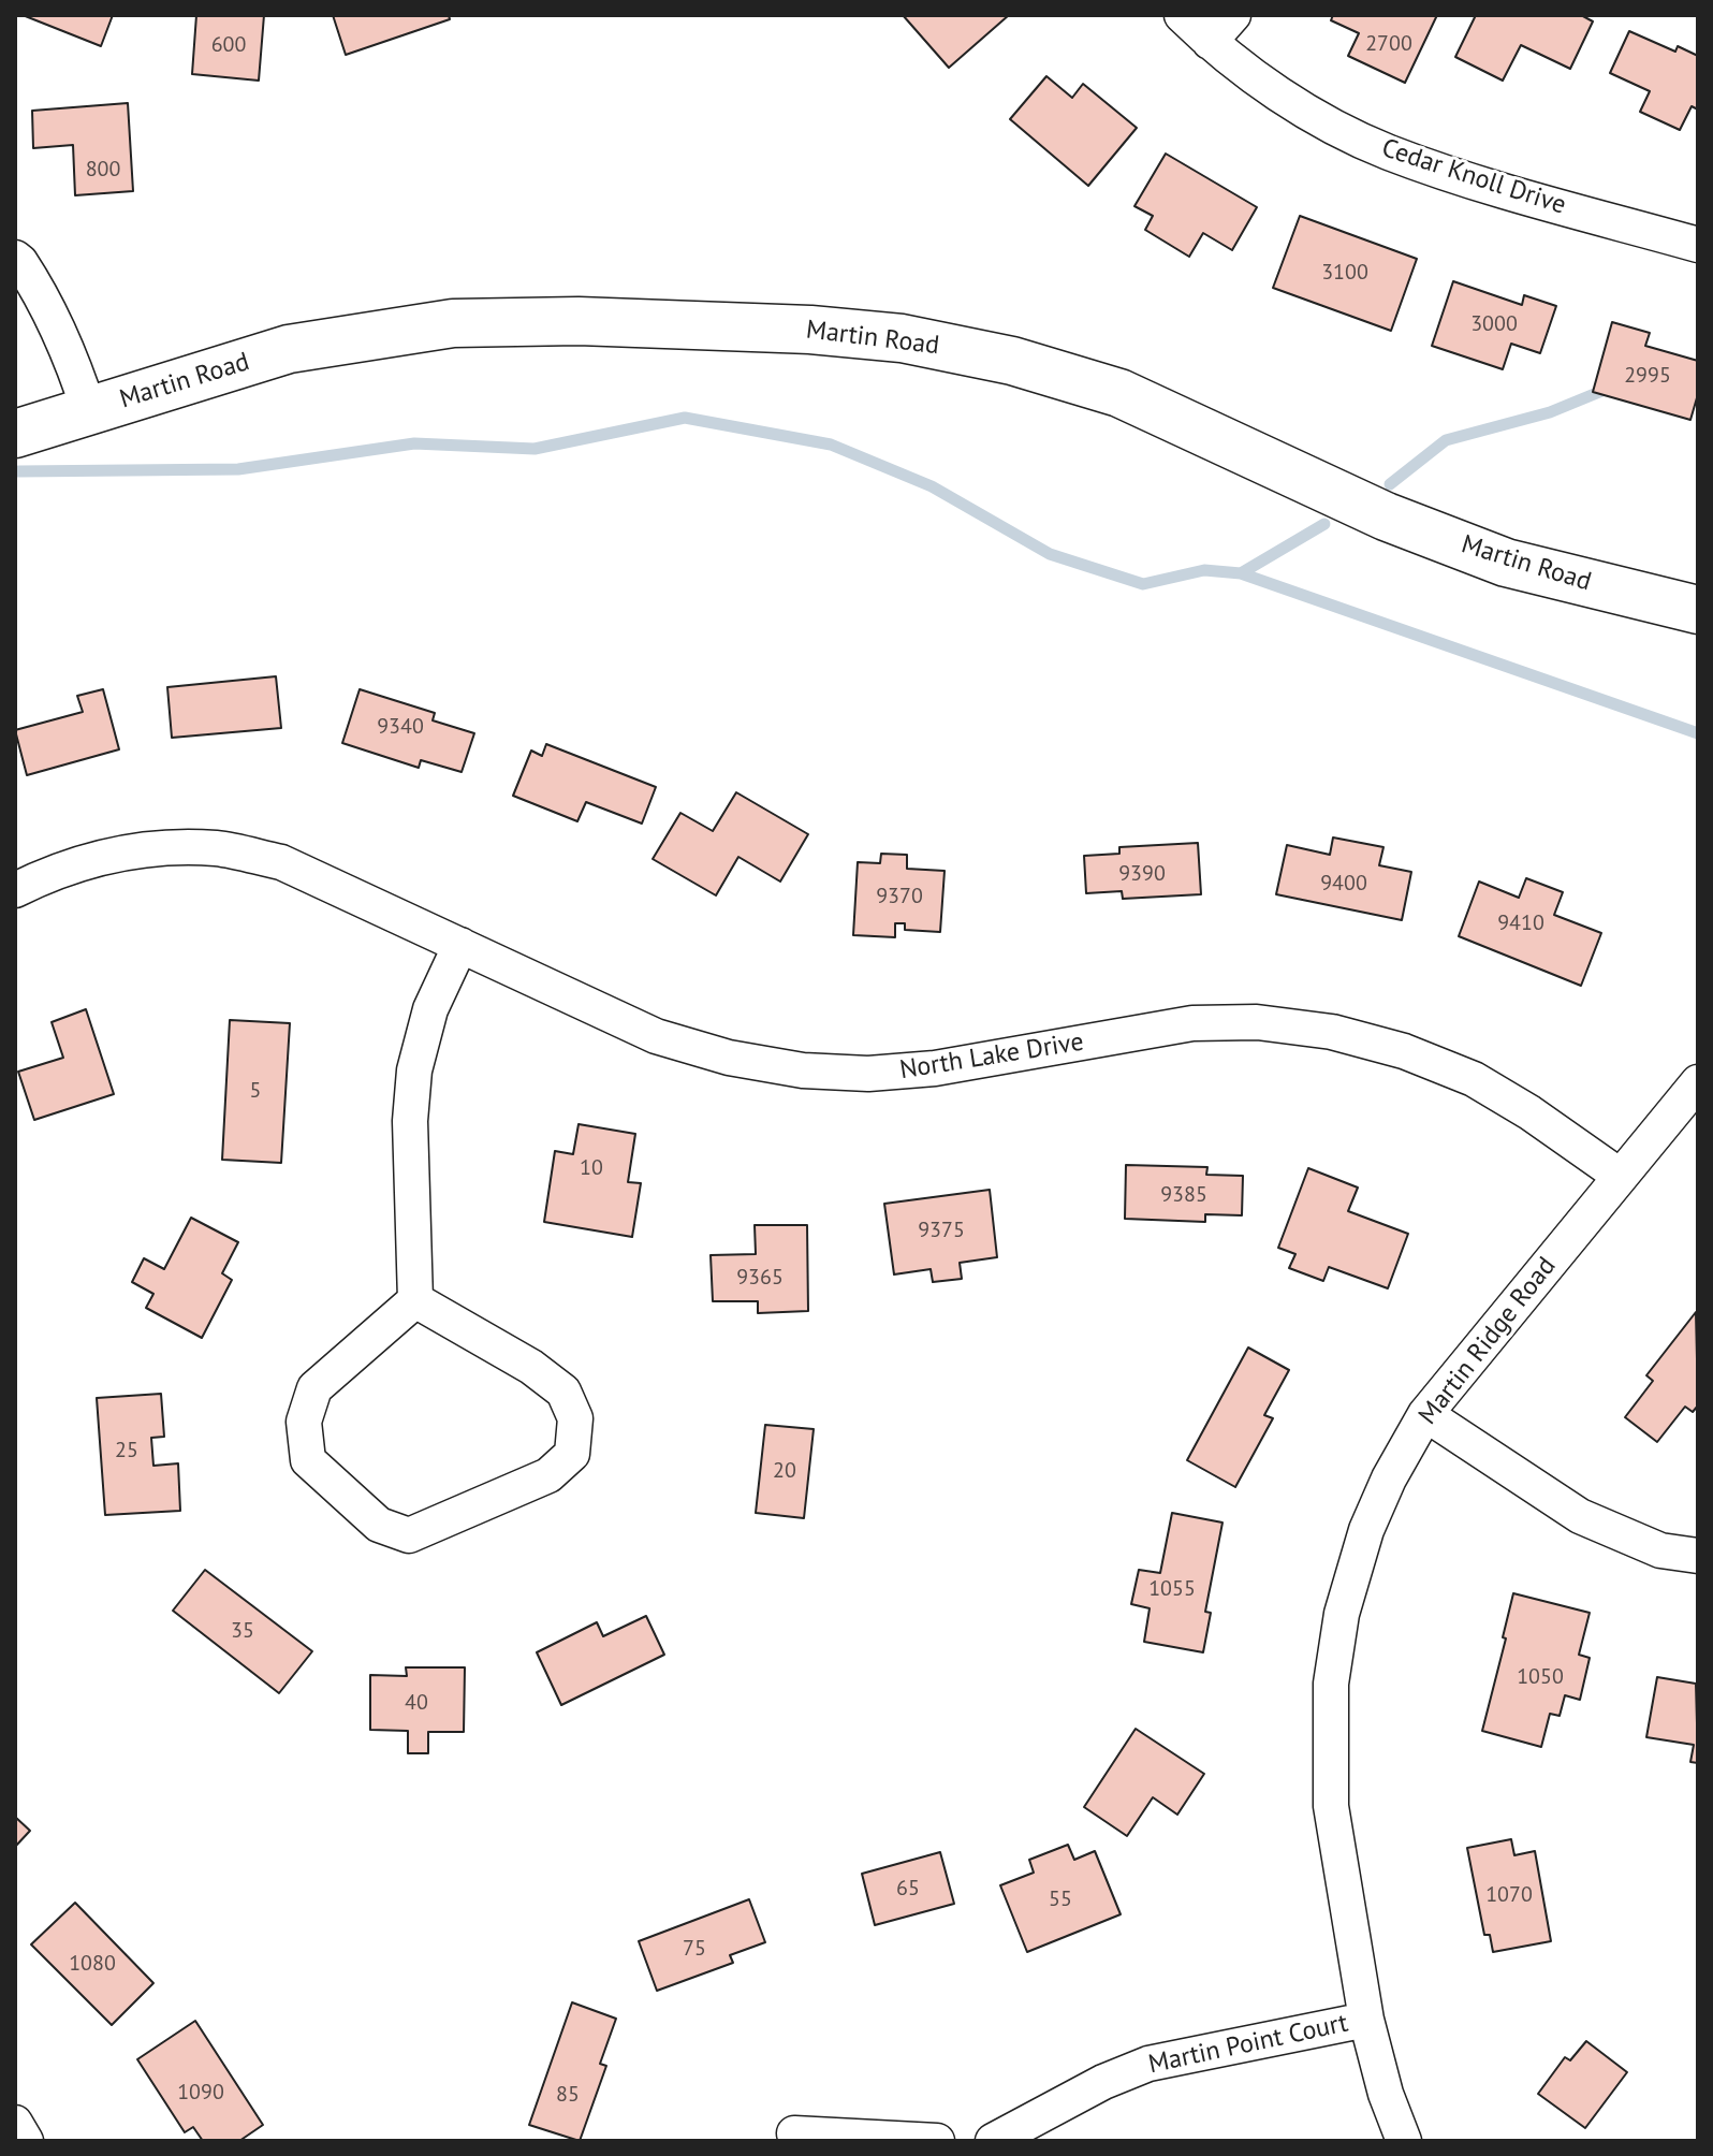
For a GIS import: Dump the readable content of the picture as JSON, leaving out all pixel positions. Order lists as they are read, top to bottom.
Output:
{
  "streets": {
    "street": [
      "Cedar Knoll Drive",
      "Martin Road",
      "North Lake Drive",
      "Martin Ridge Road",
      "Martin Point Court"
    ]
  },
  "crossings": [
    ["North Lake Drive", "Martin Ridge Road"],
    ["Martin Ridge Road", "Martin Point Court"]
  ],
  "house_numbers": [
    "2700",
    "600",
    "800",
    "3100",
    "3000",
    "2995",
    "9340",
    "9390",
    "9400",
    "9370",
    "9410",
    "5",
    "10",
    "9385",
    "9375",
    "9365",
    "25",
    "20",
    "1055",
    "35",
    "1050",
    "40",
    "65",
    "1070",
    "55",
    "75",
    "1080",
    "1090",
    "85"
  ]
}
